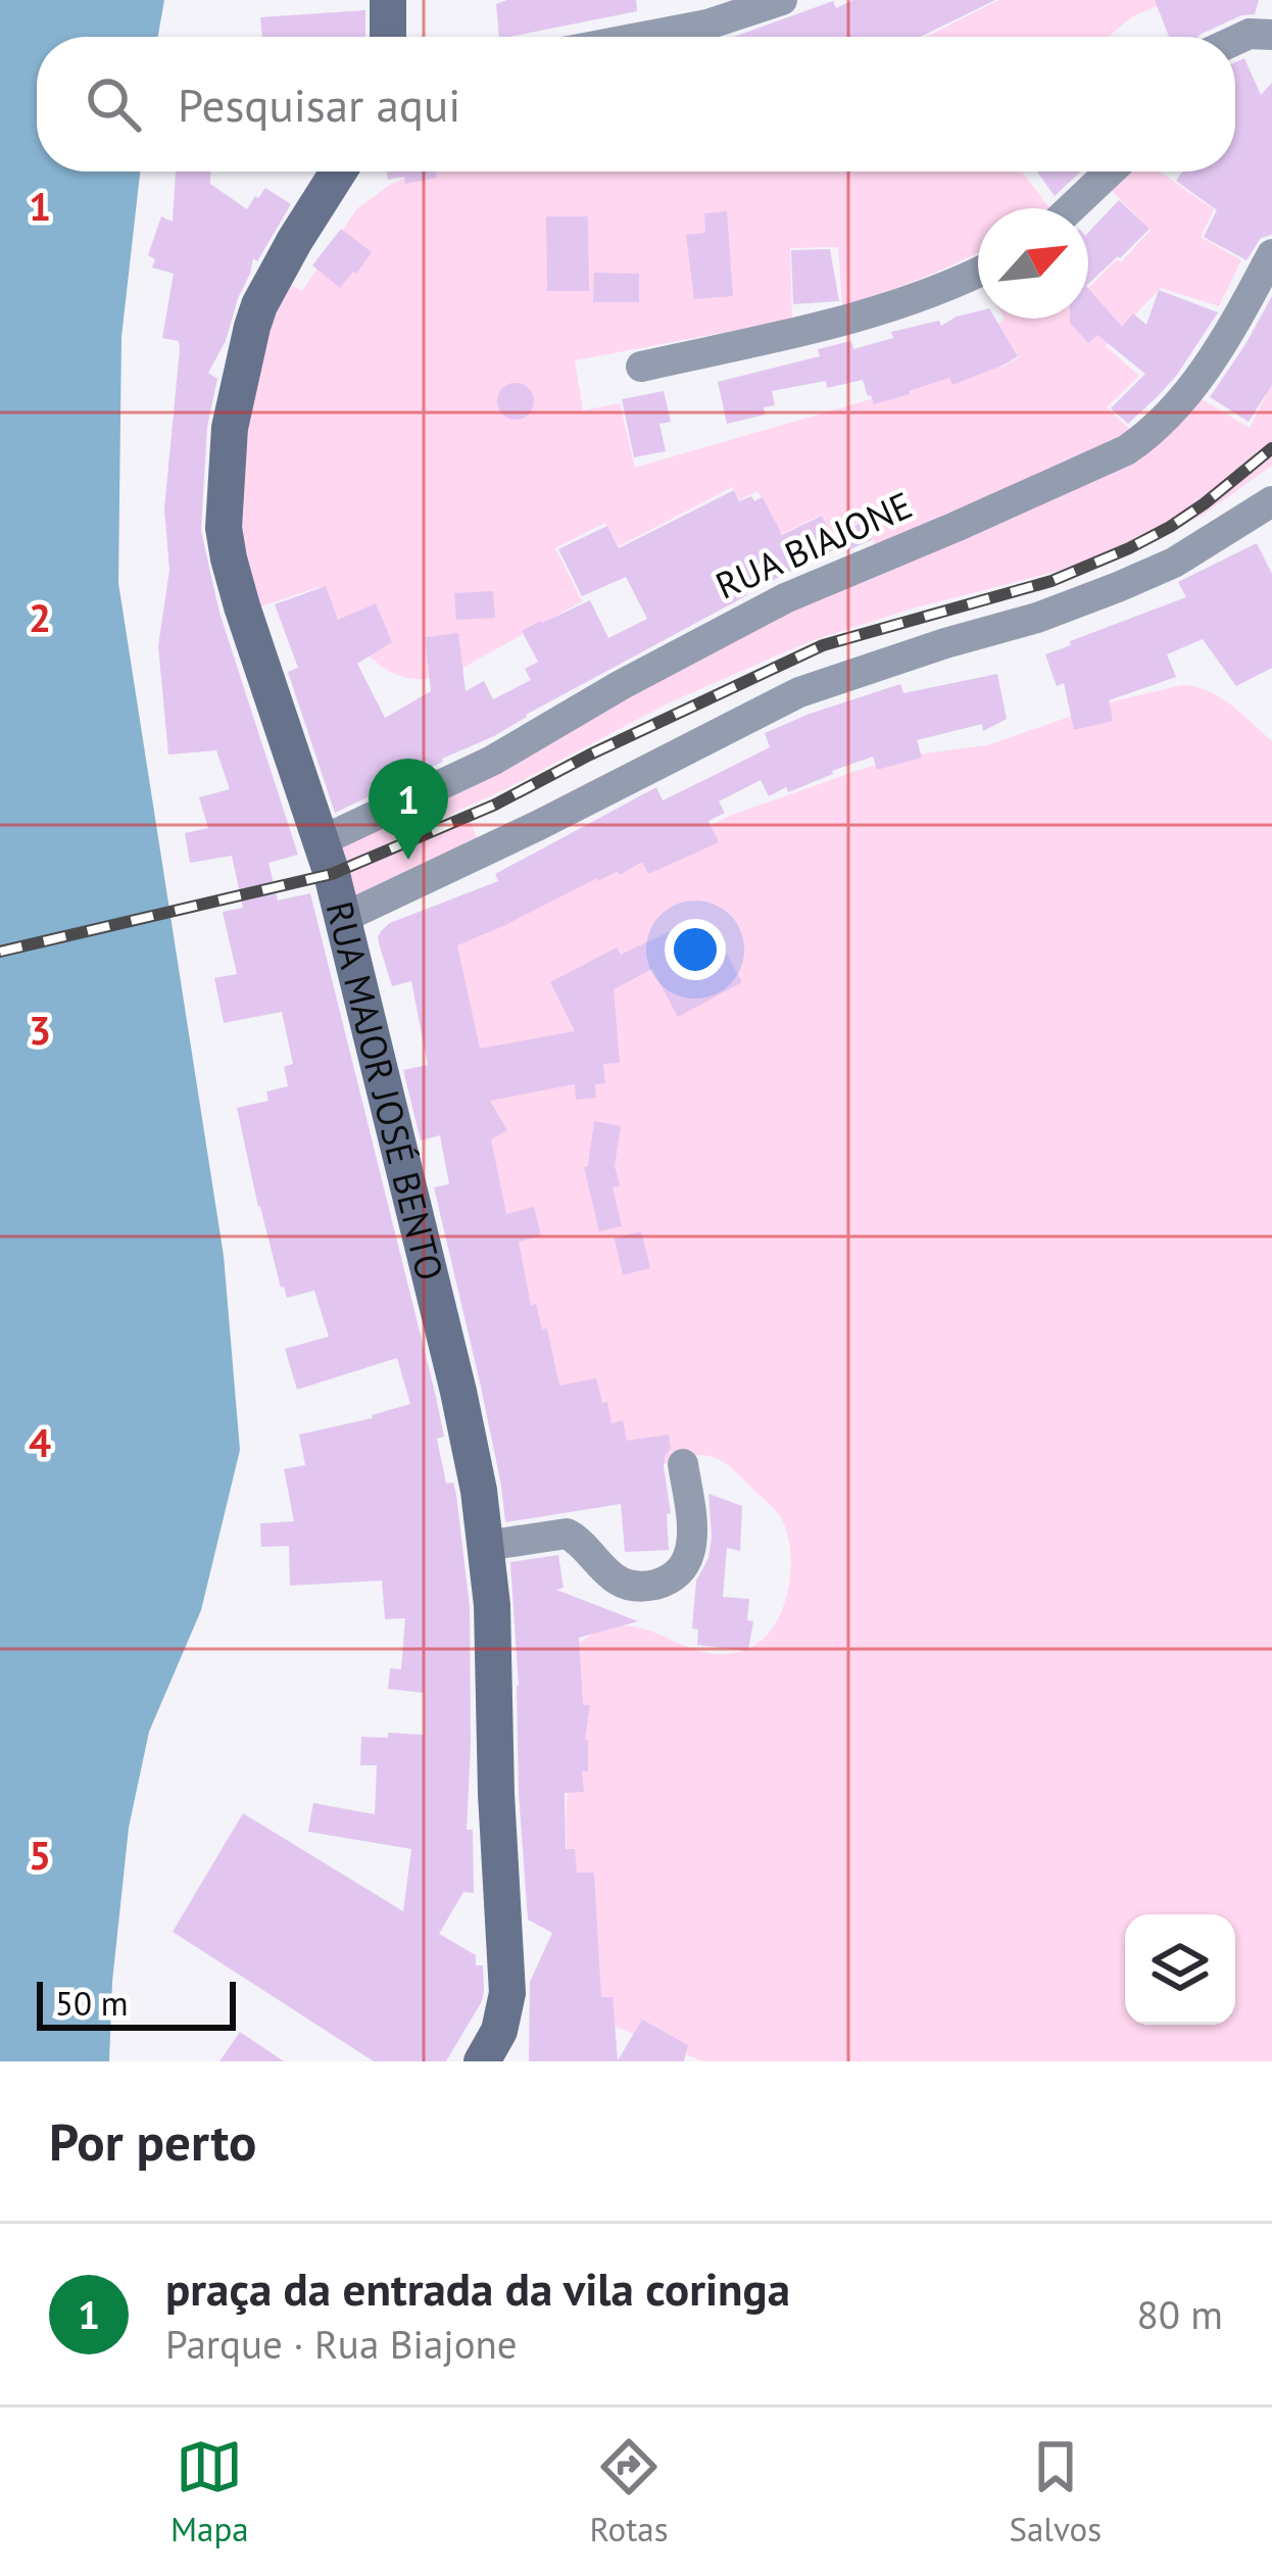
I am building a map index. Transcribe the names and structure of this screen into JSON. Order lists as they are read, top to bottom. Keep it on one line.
{"streets":{"street":["RUA BIAJONE","RUA MAJOR JOSÉ BENTO"]},"crossings":[["RUA BIAJONE","RUA MAJOR JOSÉ BENTO"]],"scale_bar":"50 m","north":"top right","page":{"search":"Pesquisar aqui","pins":"1","scale":"50 m","heading":"Por perto","list":[{"mark":"1","name":"praça da entrada da vila coringa","note":"Parque · Rua Biajone","value":"80 m"}],"nav":["Mapa","Rotas","Salvos"]},"grid":{"rows":["1","2","3","4","5"]}}
